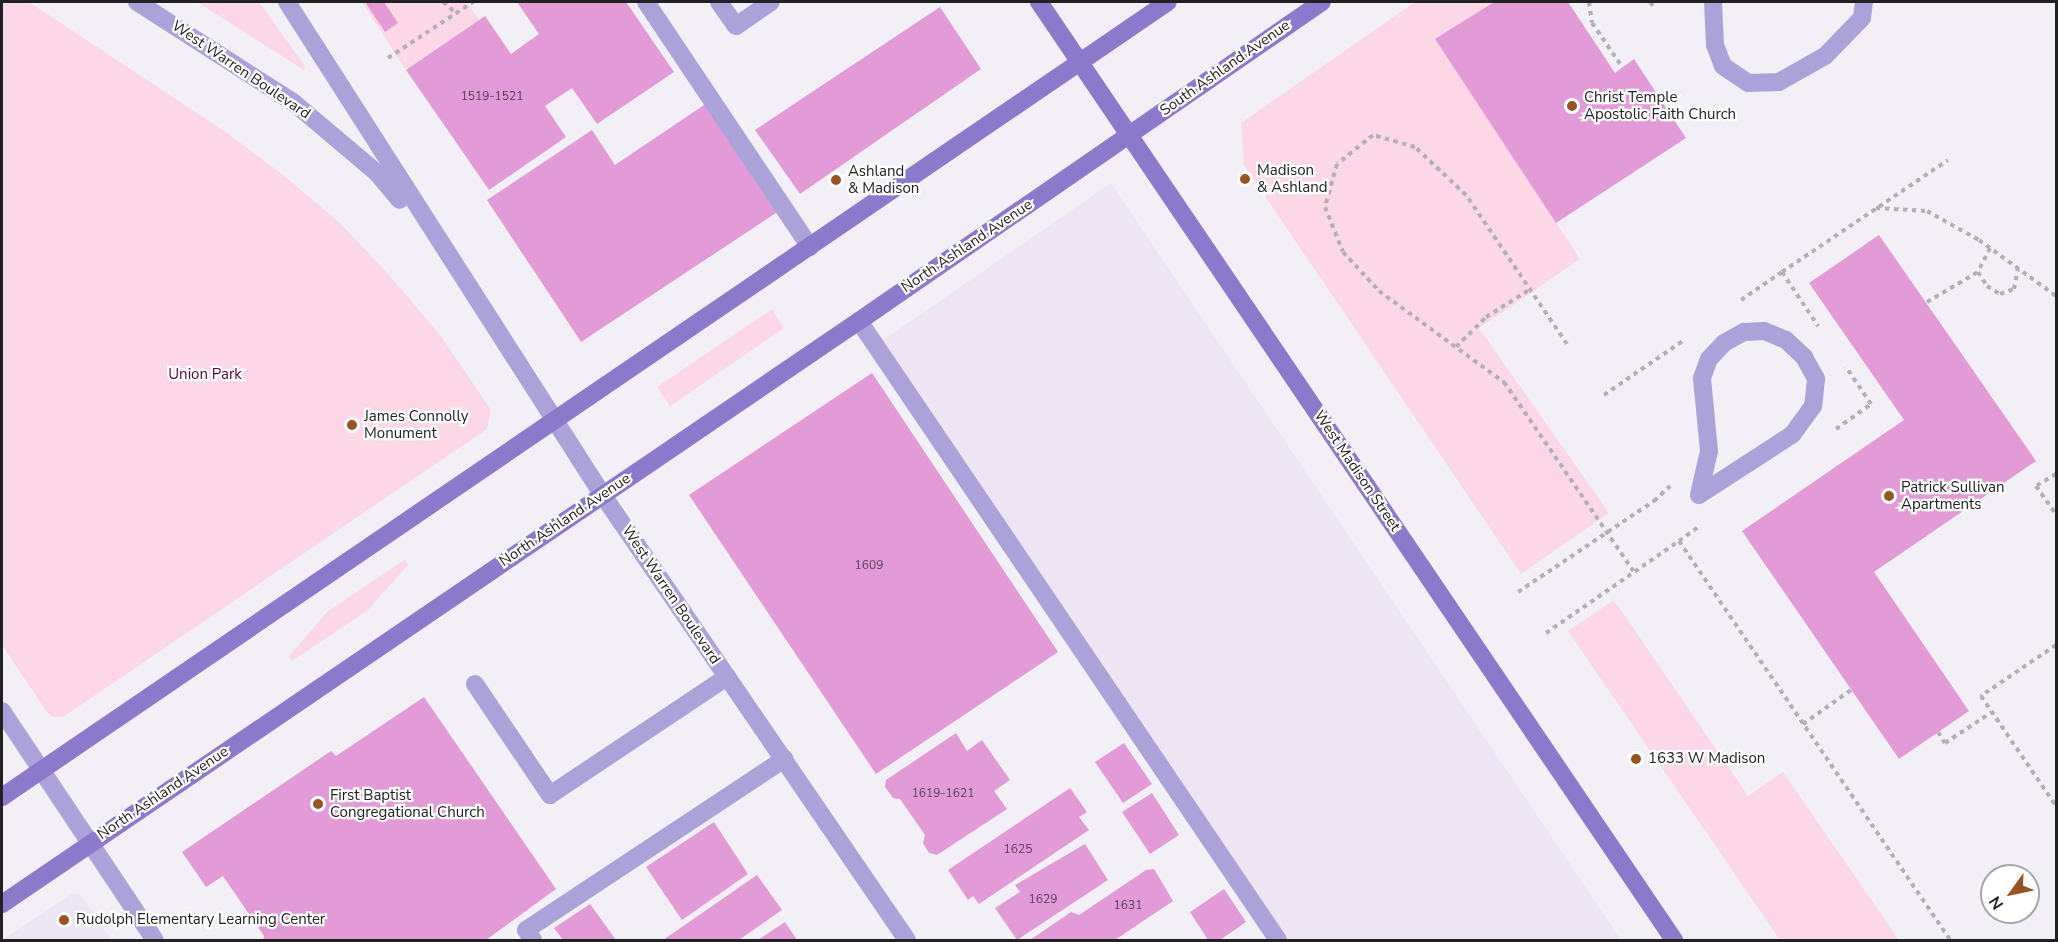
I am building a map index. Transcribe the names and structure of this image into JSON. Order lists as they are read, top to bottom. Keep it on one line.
{"streets":{"main road":["South Ashland Avenue","North Ashland Avenue","West Madison Street"],"street":["West Warren Boulevard"]},"crossings":[["South Ashland Avenue","North Ashland Avenue"],["South Ashland Avenue","West Madison Street"],["West Warren Boulevard","North Ashland Avenue"],["North Ashland Avenue","West Madison Street"]],"parks":["Union Park"],"places":["Christ Temple Apostolic Faith Church","Madison & Ashland","Ashland & Madison","James Connolly Monument","Patrick Sullivan Apartments","1633 W Madison","First Baptist Congregational Church","Rudolph Elementary Learning Center"],"house_numbers":["1519-1521","1609","1619-1621","1625","1629","1631"],"north":"bottom left"}
